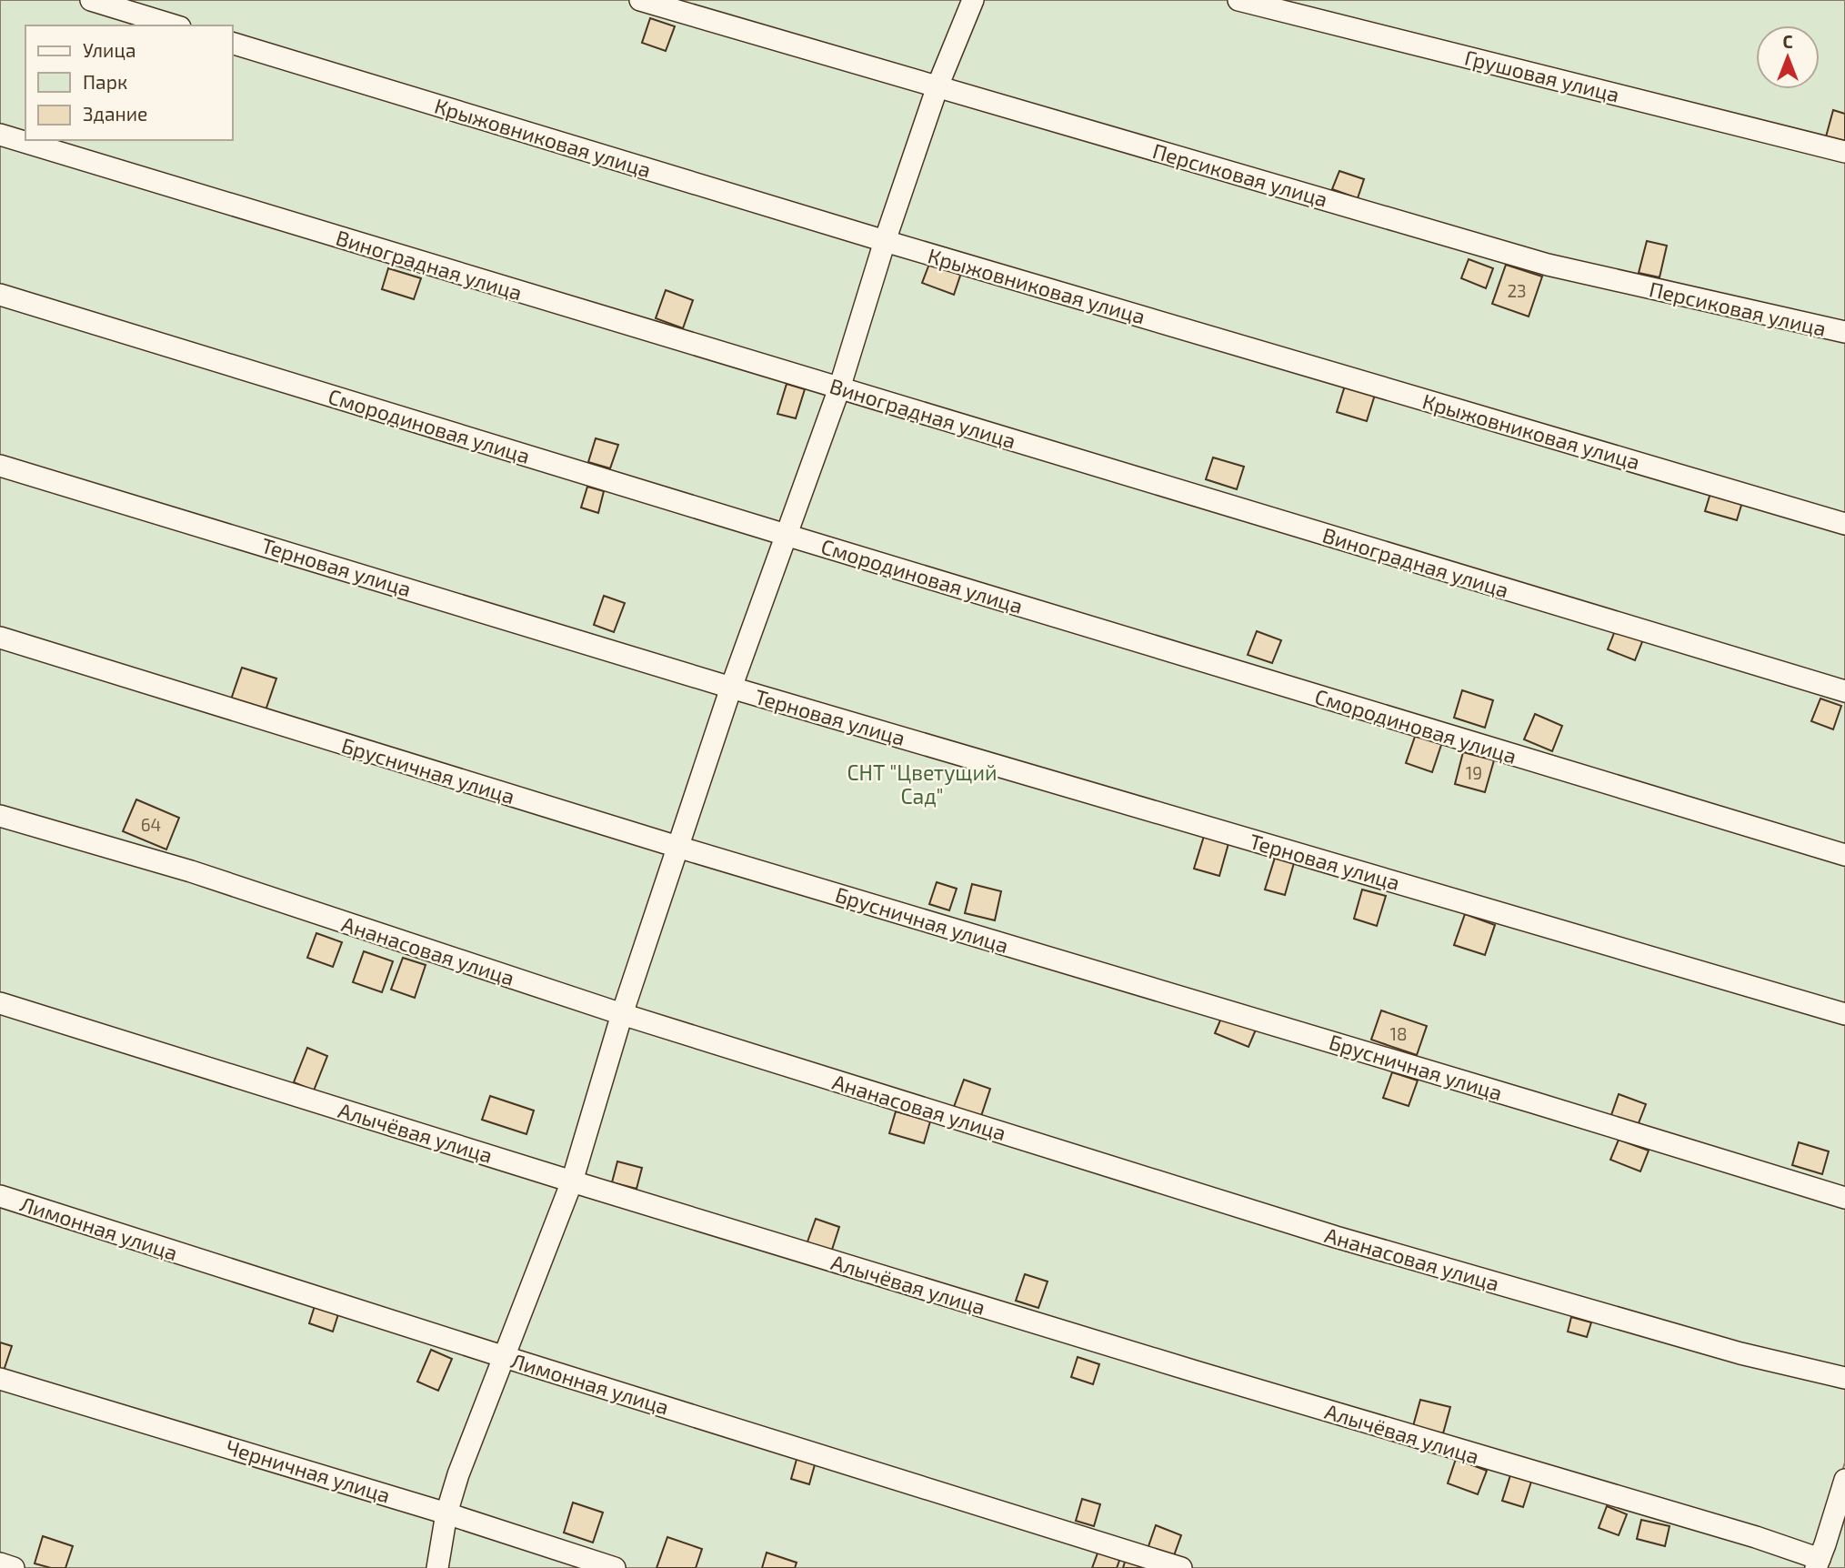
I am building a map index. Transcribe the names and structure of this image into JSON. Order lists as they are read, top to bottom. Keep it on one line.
{"streets":{"street":["Грушовая улица","Крыжовниковая улица","Персиковая улица","Виноградная улица","Смородиновая улица","Терновая улица","Брусничная улица","Ананасовая улица","Алычёвая улица","Лимонная улица","Черничная улица"]},"parks":["СНТ \"Цветущий Сад\""],"house_numbers":["23","19","64","18"],"legend":["Улица","Парк","Здание"],"north":"top"}
